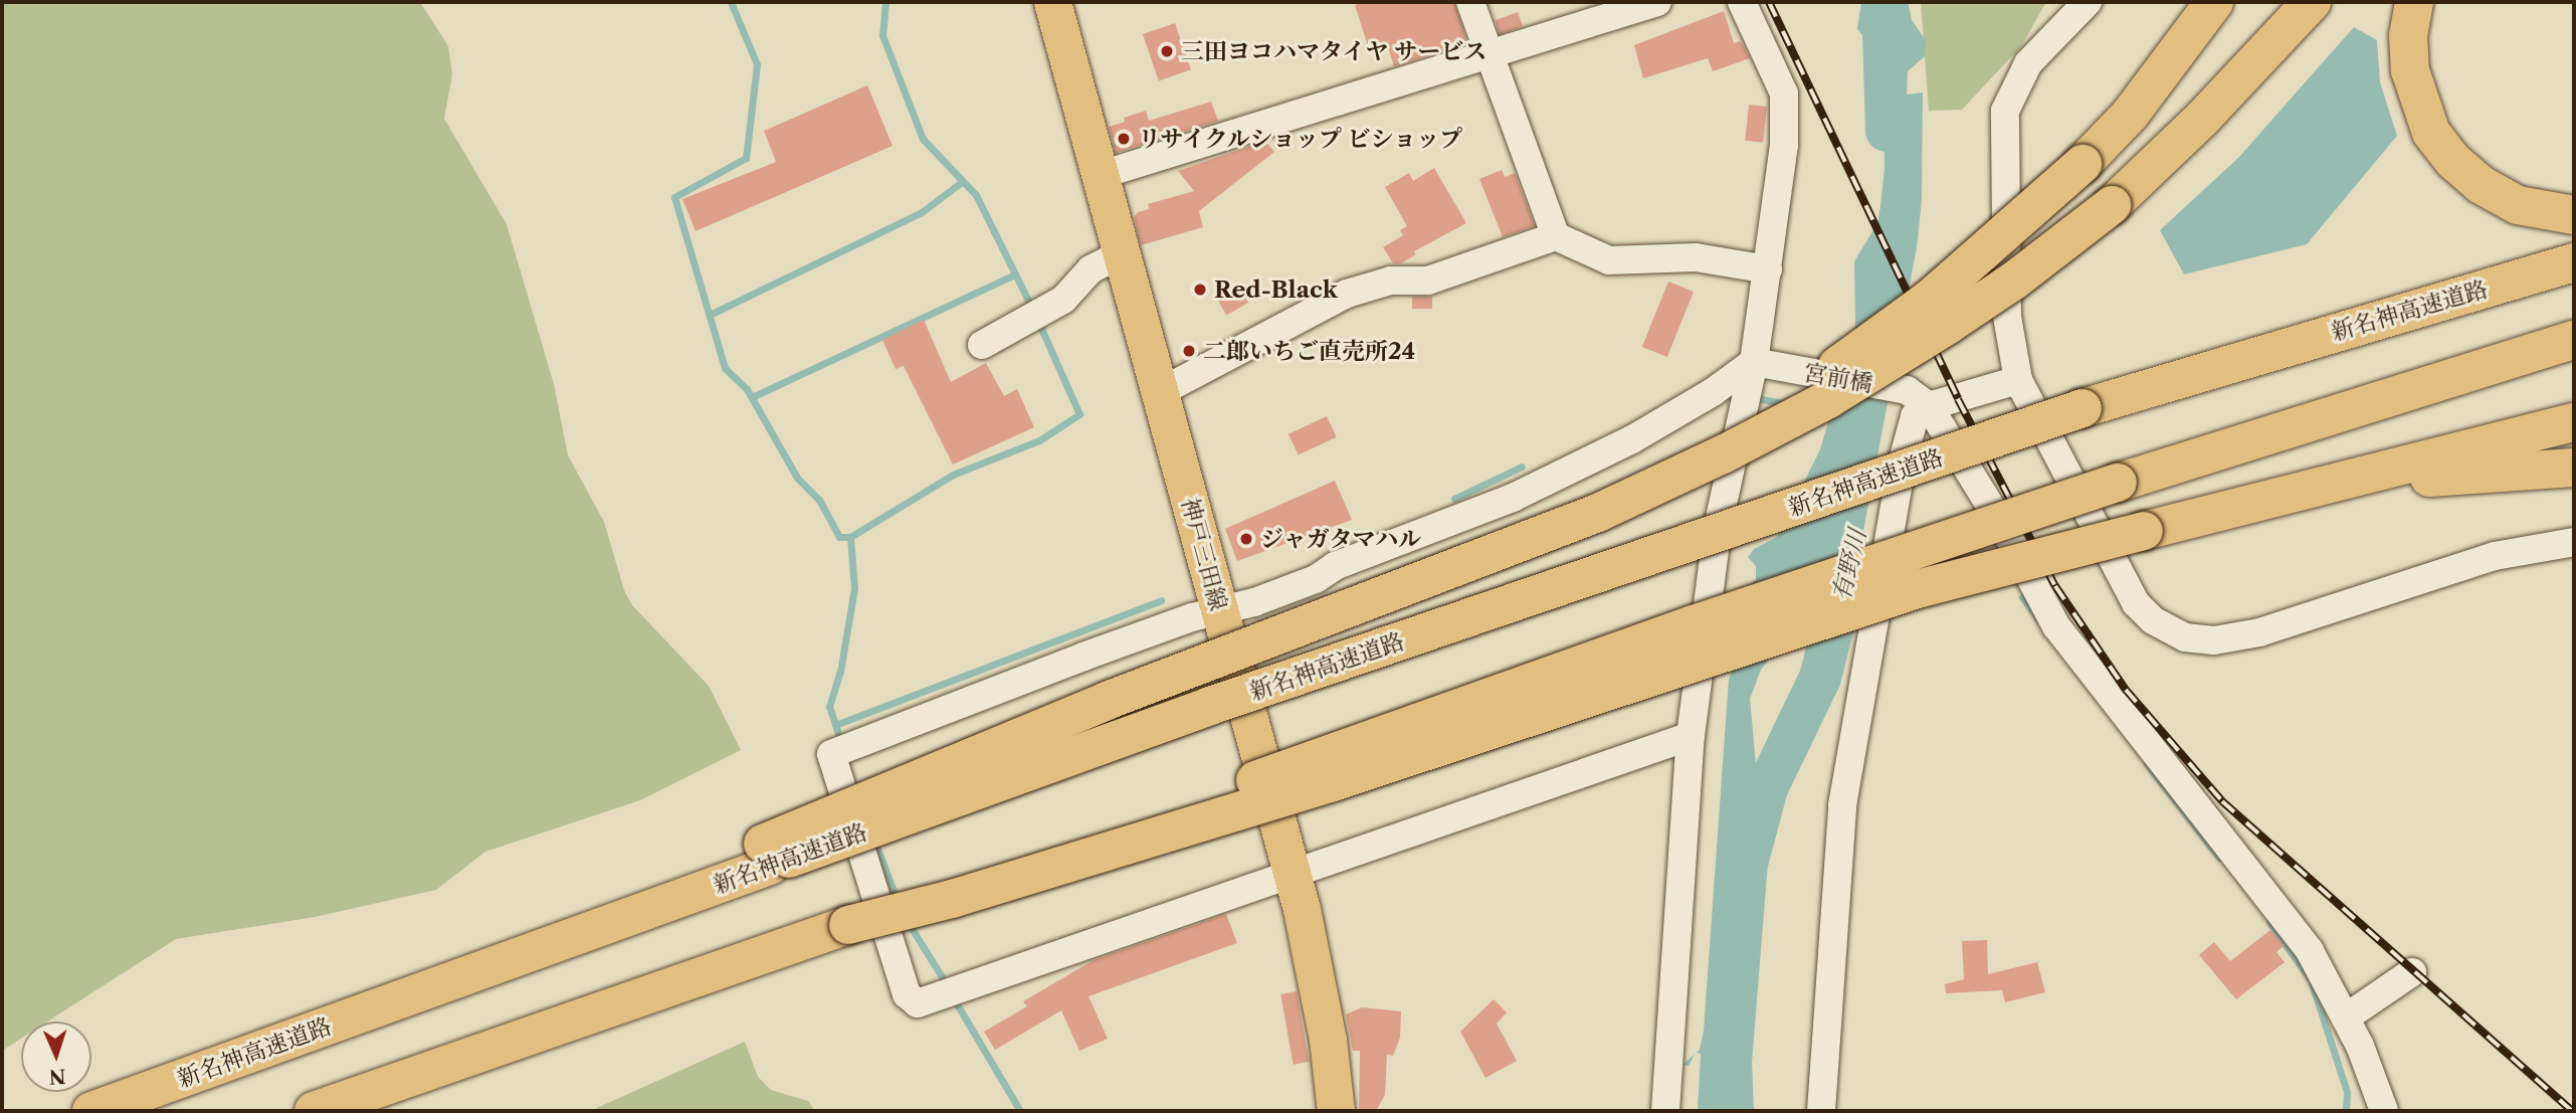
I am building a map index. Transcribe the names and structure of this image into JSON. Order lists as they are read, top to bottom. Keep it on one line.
{"streets":{"highway":["新名神高速道路"],"main road":["神戸三田線"],"street":["宮前橋"]},"water":["有野川"],"places":["三田ヨコハマタイヤ サービス","リサイクルショップ ビショップ","Red-Black","二郎いちご直売所24","ジャガタマハル"],"north":"bottom"}
